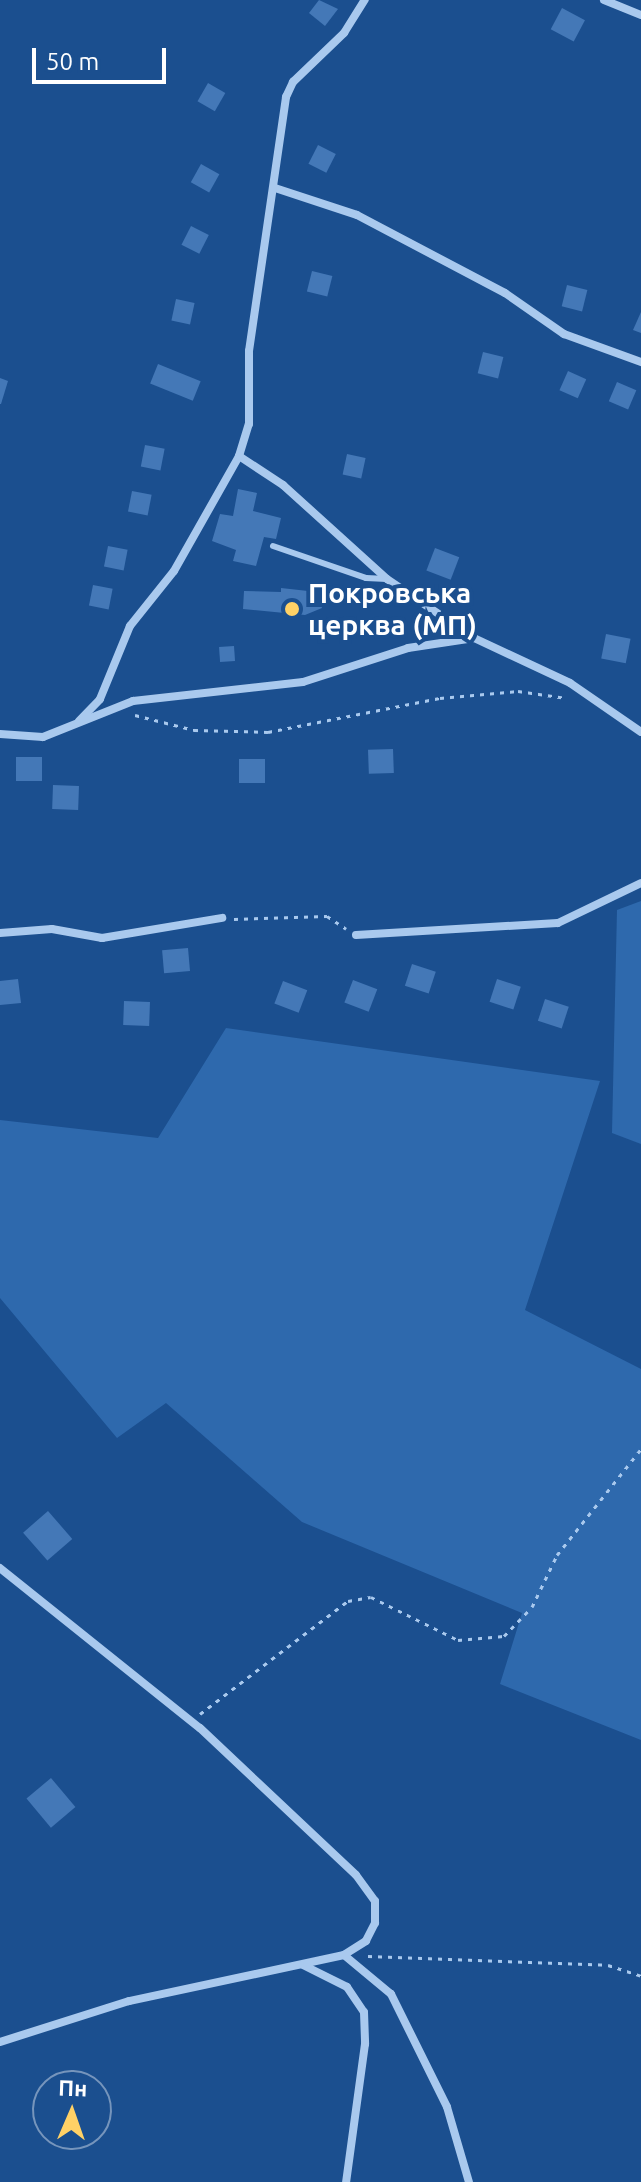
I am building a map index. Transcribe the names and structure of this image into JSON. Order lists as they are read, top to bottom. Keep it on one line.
{"places":["Покровська церква (МП)"],"scale_bar":"50 m","north":"top"}
